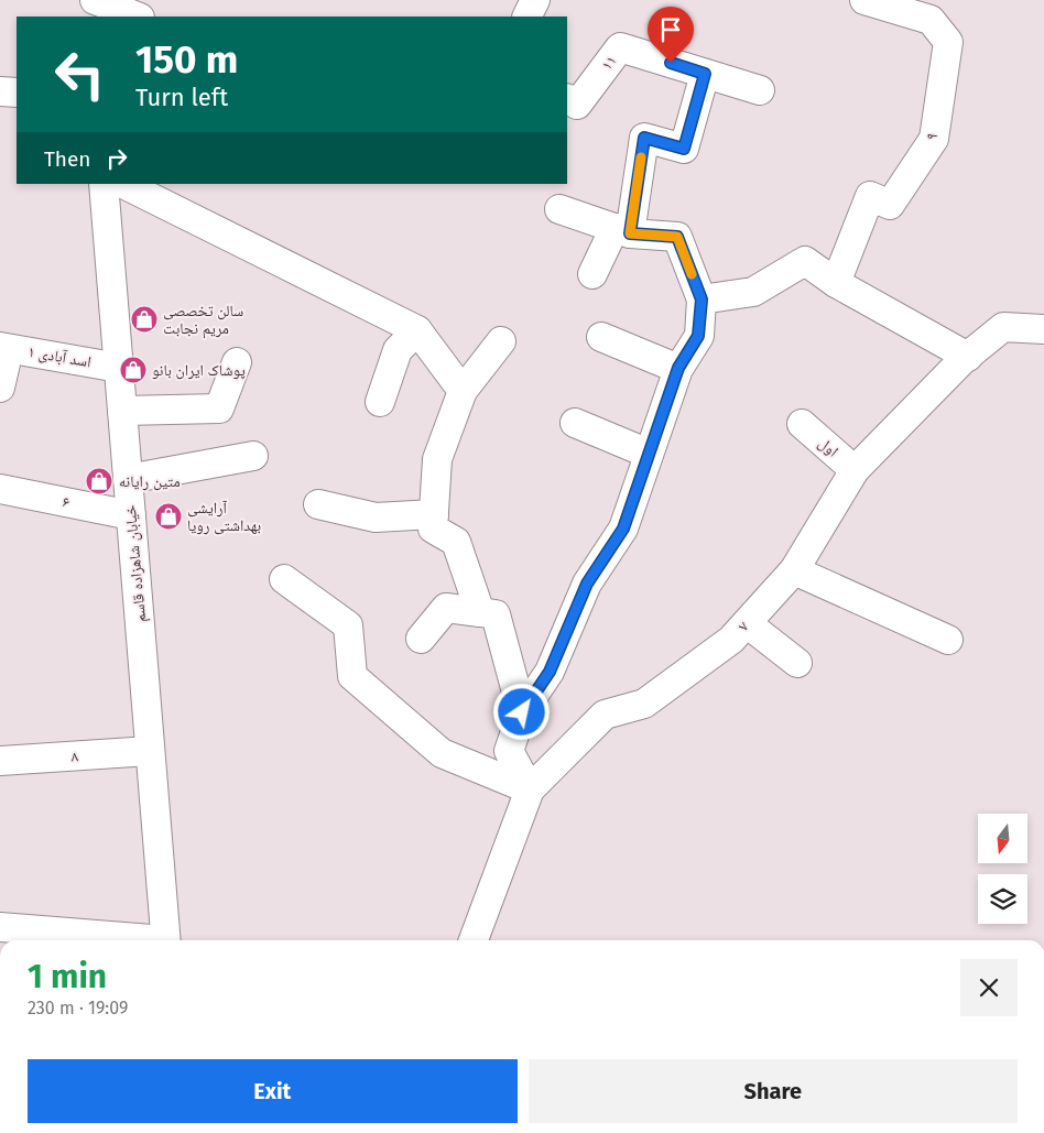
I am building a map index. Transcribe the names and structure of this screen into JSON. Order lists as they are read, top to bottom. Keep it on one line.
{"streets":{"street":["۱۱","۹","اسد آبادی ۱","اول","۶","خیابان شاهزاده قاسم","۷","۸"]},"crossings":[["اسد آبادی ۱","خیابان شاهزاده قاسم"],["اول","۷"],["۶","خیابان شاهزاده قاسم"],["خیابان شاهزاده قاسم","۸"]],"places":{"shop":["سالن تخصصی مریم نجابت","پوشاک ایران بانو","متین رایانه","آرایشی بهداشتی رویا"]},"north":"bottom","page":{"turn":["150 m","Turn left"],"then":"Then","heading":["1 min","230 m · 19:09"],"buttons":["Exit","Share"]}}
